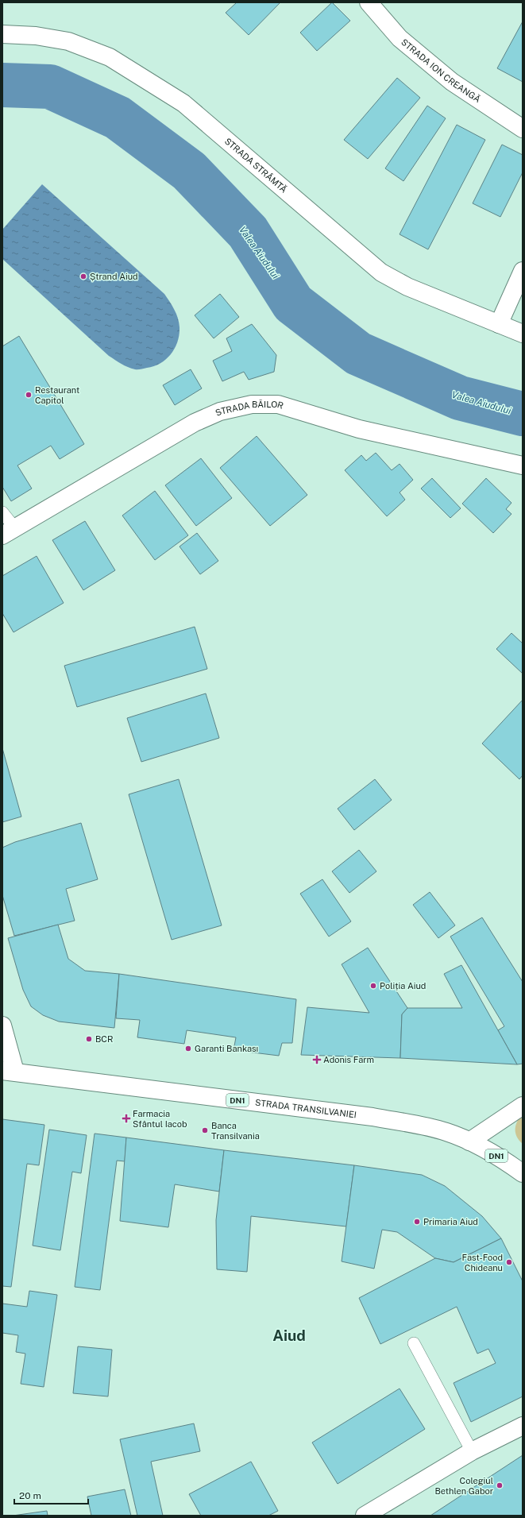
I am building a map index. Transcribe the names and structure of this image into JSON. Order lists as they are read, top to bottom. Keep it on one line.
{"streets":{"street":["STRADA ION CREANGĂ","STRADA STRÂMTĂ","STRADA BĂILOR","DN1","STRADA TRANSILVANIEI"]},"districts":["Aiud"],"water":["Valea Aiudului"],"places":{"other":["Ștrand Aiud","Restaurant Capitol","Poliția Aiud","BCR","Garanti Bankası","Banca Transilvania","Primaria Aiud","Fast-Food Chideanu","Colegiul Bethlen Gabor"],"health":["Adonis Farm","Farmacia Sfântul Iacob"]},"scale_bar":"20 m"}
